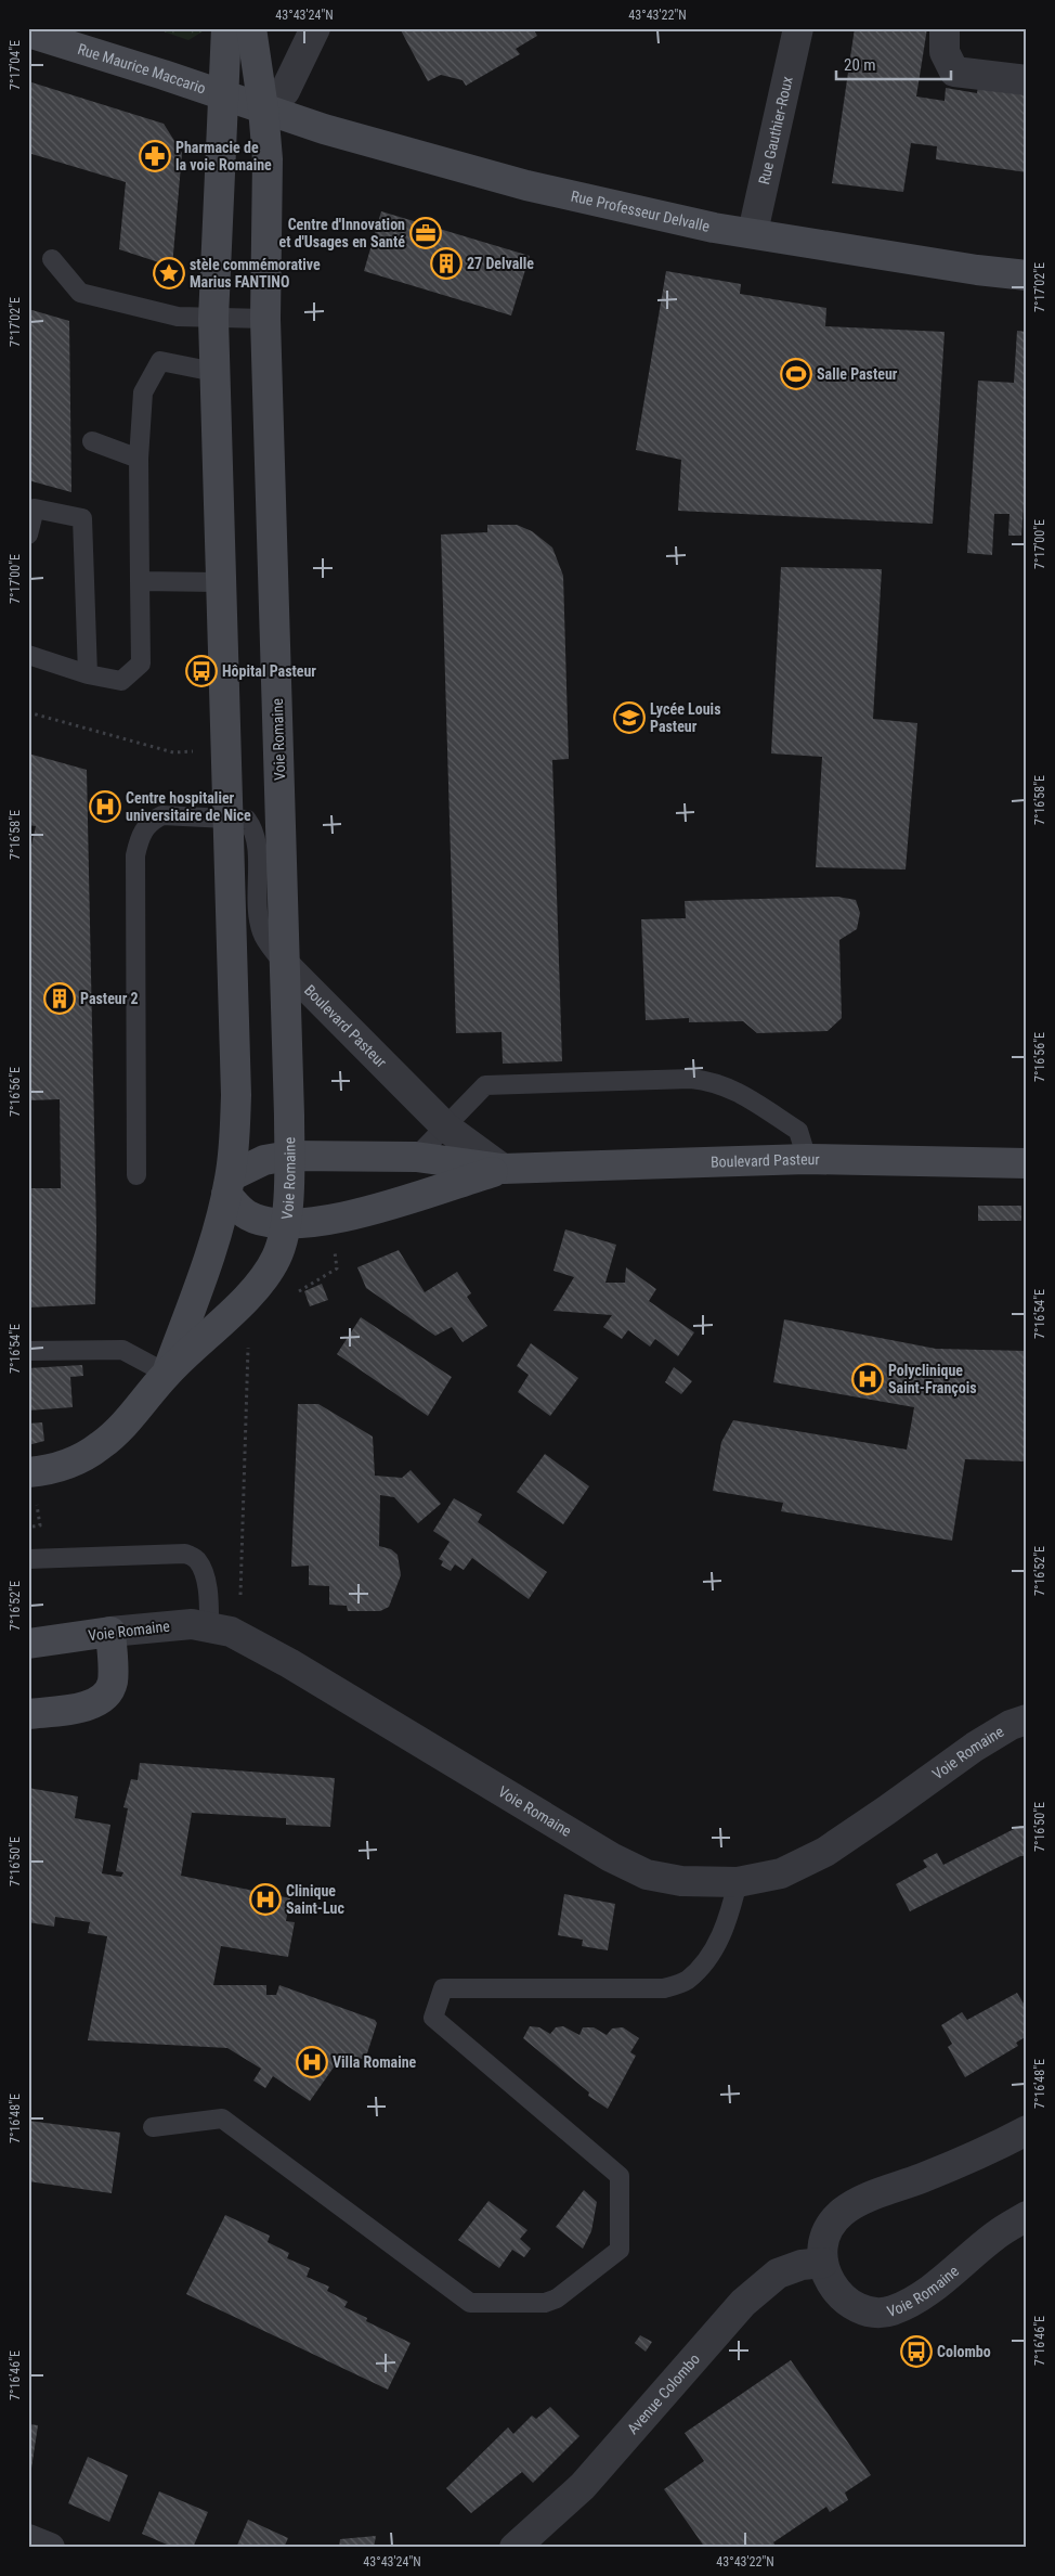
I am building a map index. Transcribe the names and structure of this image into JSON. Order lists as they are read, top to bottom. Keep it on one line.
{"streets":{"main road":["Rue Maurice Maccario","Rue Professeur Delvalle","Voie Romaine","Boulevard Pasteur"],"street":["Rue Gauthier-Roux","Avenue Colombo"]},"crossings":[["Rue Maurice Maccario","Rue Professeur Delvalle"],["Rue Maurice Maccario","Voie Romaine"],["Rue Gauthier-Roux","Rue Professeur Delvalle"],["Rue Professeur Delvalle","Voie Romaine"],["Voie Romaine","Boulevard Pasteur"],["Voie Romaine","Avenue Colombo"]],"places":{"pharmacy":["Pharmacie de la voie Romaine"],"office":["Centre d'Innovation et d'Usages en Santé"],"building":["27 Delvalle","Pasteur 2"],"place":["stèle commémorative Marius FANTINO"],"sports":["Salle Pasteur"],"bus stop":["Hôpital Pasteur","Colombo"],"school or university":["Lycée Louis Pasteur"],"hospital":["Centre hospitalier universitaire de Nice","Polyclinique Saint-François","Clinique Saint-Luc","Villa Romaine"]},"scale_bar":"20 m","coordinates":["43°43'24\"N","43°43'22\"N","7°17'04\"E","7°17'02\"E","7°17'00\"E","7°16'58\"E","7°16'56\"E","7°16'54\"E","7°16'52\"E","7°16'50\"E","7°16'48\"E","7°16'46\"E"]}
